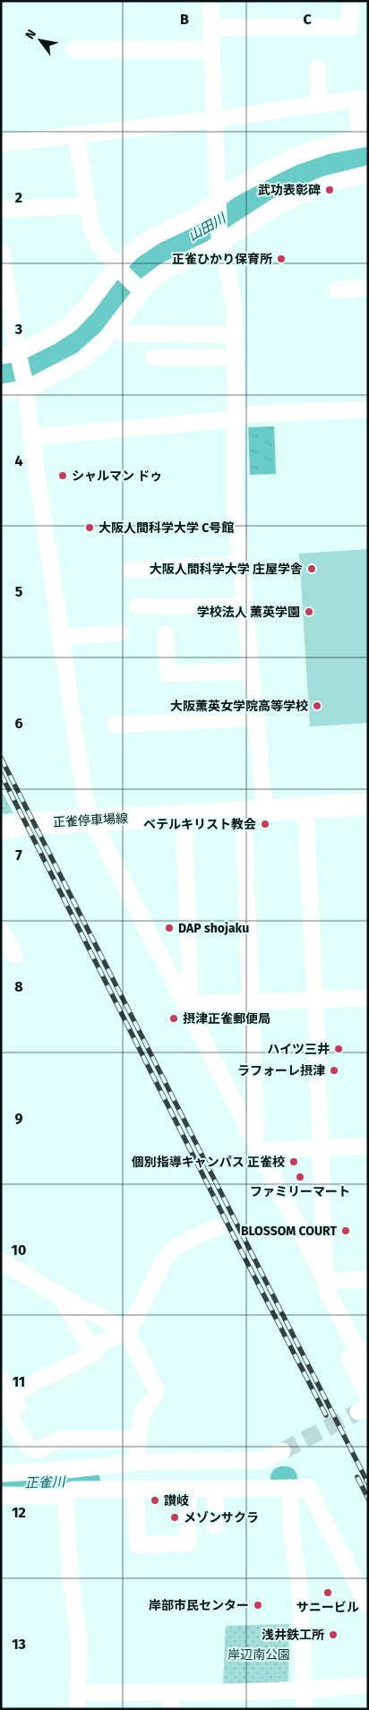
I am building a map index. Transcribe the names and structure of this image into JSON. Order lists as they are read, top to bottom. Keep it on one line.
{"streets":{"main road":["正雀停車場線"]},"water":["山田川","正雀川"],"parks":["岸辺南公園"],"places":["武功表彰碑","正雀ひかり保育所","シャルマン ドゥ","大阪人間科学大学 C号館","大阪人間科学大学 庄屋学舎","学校法人 薫英学園","大阪薫英女学院高等学校","ベテルキリスト教会","DAP shojaku","摂津正雀郵便局","ハイツ三井","ラフォーレ摂津","個別指導キャンパス 正雀校","ファミリーマート","BLOSSOM COURT","讃岐","メゾンサクラ","サニービル","岸部市民センター","浅井鉄工所"],"north":"top left","grid":{"columns":["B","C"],"rows":["2","3","4","5","6","7","8","9","10","11","12","13"]}}
